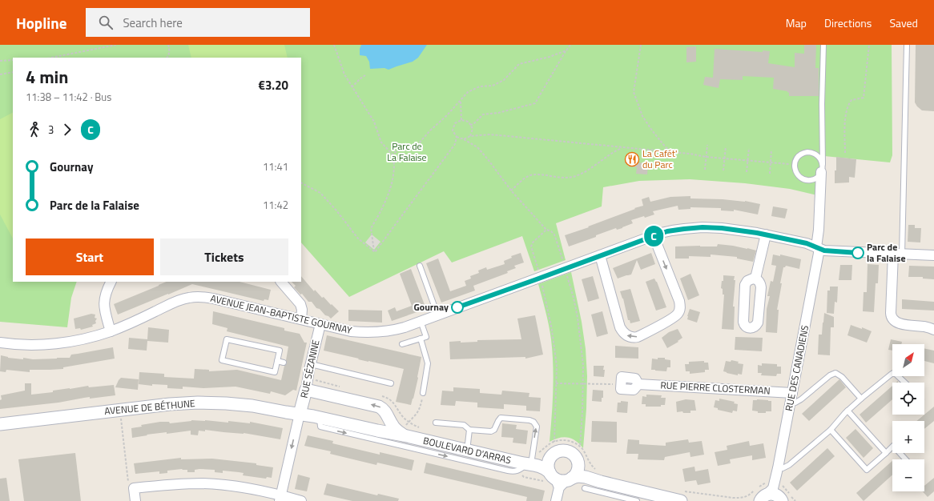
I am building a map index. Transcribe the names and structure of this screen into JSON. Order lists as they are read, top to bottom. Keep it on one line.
{"streets":{"street":["AVENUE JEAN-BAPTISTE GOURNAY","RUE DES CANADIENS","RUE SÉZANNE","RUE PIERRE CLOSTERMAN","AVENUE DE BÉTHUNE","BOULEVARD D'ARRAS"]},"crossings":[["AVENUE JEAN-BAPTISTE GOURNAY","RUE DES CANADIENS"],["AVENUE JEAN-BAPTISTE GOURNAY","RUE SÉZANNE"],["RUE DES CANADIENS","RUE PIERRE CLOSTERMAN"],["RUE SÉZANNE","AVENUE DE BÉTHUNE"],["AVENUE DE BÉTHUNE","BOULEVARD D'ARRAS"]],"parks":["Parc de La Falaise"],"places":{"restaurant":["La Cafét' du Parc"],"other":["Parc de la Falaise","Gournay"]},"lines":["bus line C"],"north":"top right","page":{"header":"Hopline","search":"Search here","nav":["Map","Directions","Saved"],"on_map":"C","heading":["4 min","11:38 – 11:42 · Bus","€3.20"],"legs":["3","C"],"list":[{"name":"Gournay","value":"11:41"},{"name":"Parc de la Falaise","value":"11:42"}],"buttons":["Start","Tickets"],"map_buttons":["+","−"]}}
